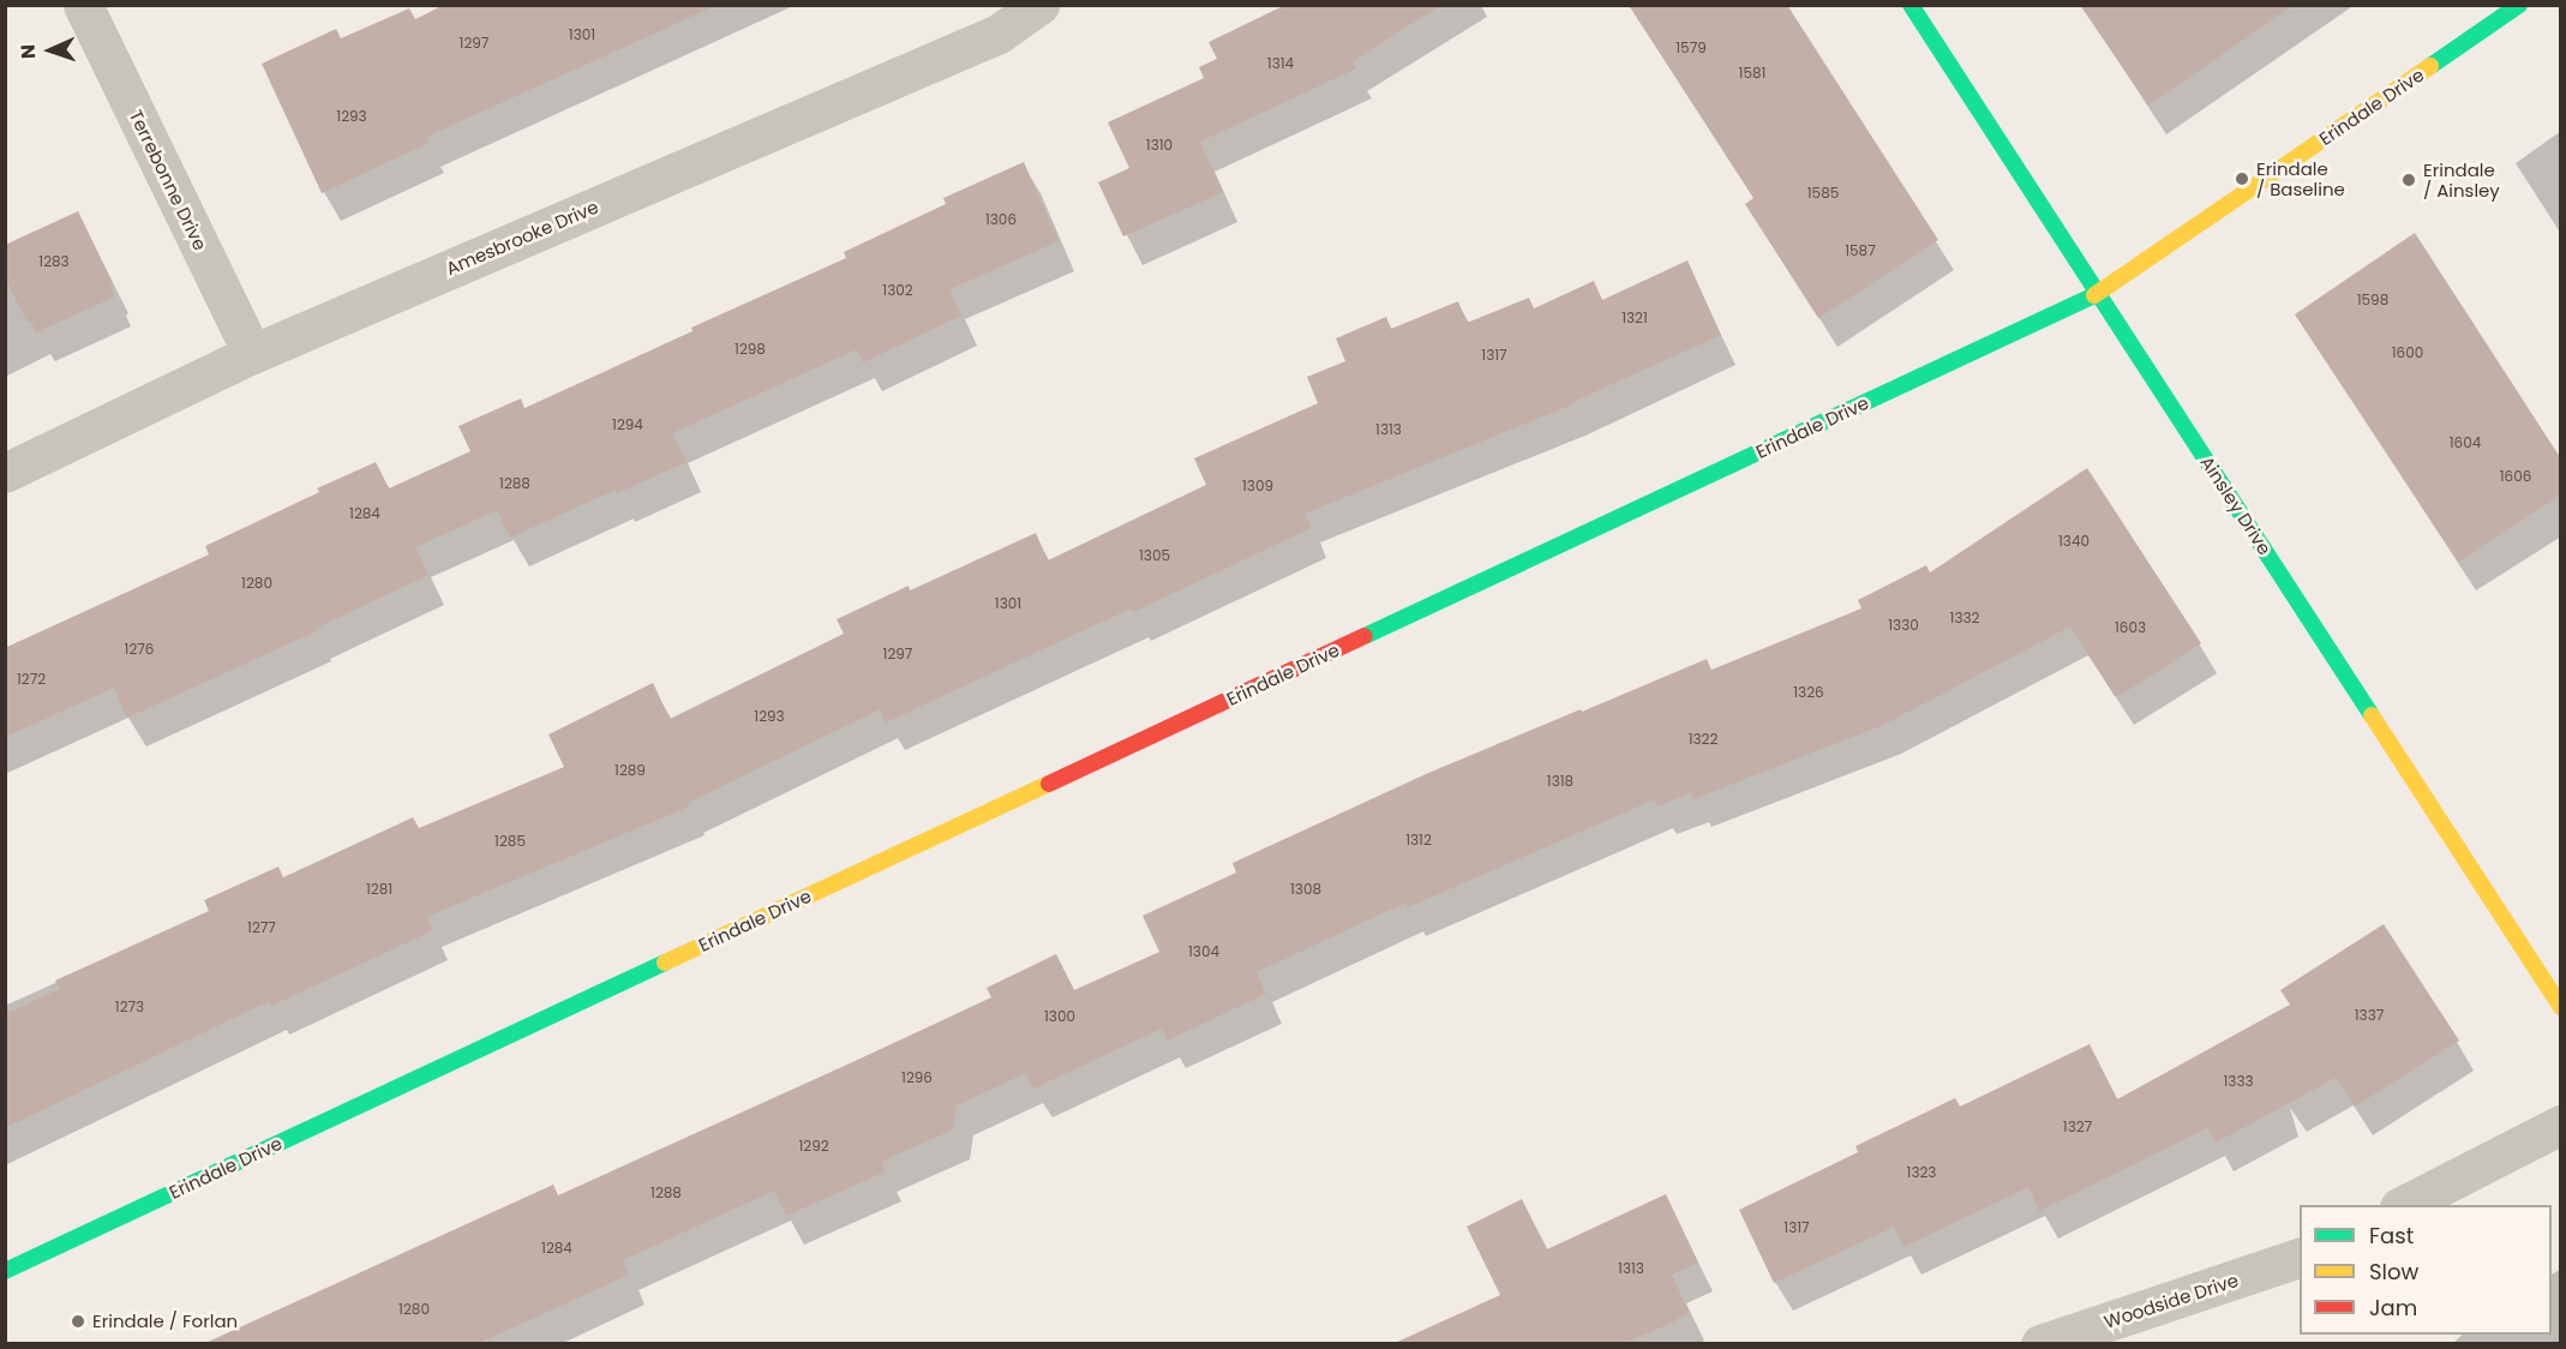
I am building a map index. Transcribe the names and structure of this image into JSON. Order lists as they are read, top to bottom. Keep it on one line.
{"streets":{"street":["Erindale Drive","Terrebonne Drive","Amesbrooke Drive","Ainsley Drive","Woodside Drive"]},"crossings":[["Erindale Drive","Ainsley Drive"],["Terrebonne Drive","Amesbrooke Drive"]],"places":["Erindale / Baseline","Erindale / Ainsley","Erindale / Forlan"],"house_numbers":["1301","1297","1579","1314","1581","1293","1310","1585","1306","1587","1283","1302","1598","1321","1298","1600","1317","1294","1313","1604","1606","1288","1309","1284","1340","1305","1280","1301","1332","1330","1603","1276","1297","1272","1326","1293","1322","1289","1318","1312","1285","1281","1308","1277","1304","1273","1337","1300","1296","1333","1327","1292","1323","1288","1317","1284","1313","1280"],"legend":["Fast","Slow","Jam"],"north":"left"}
